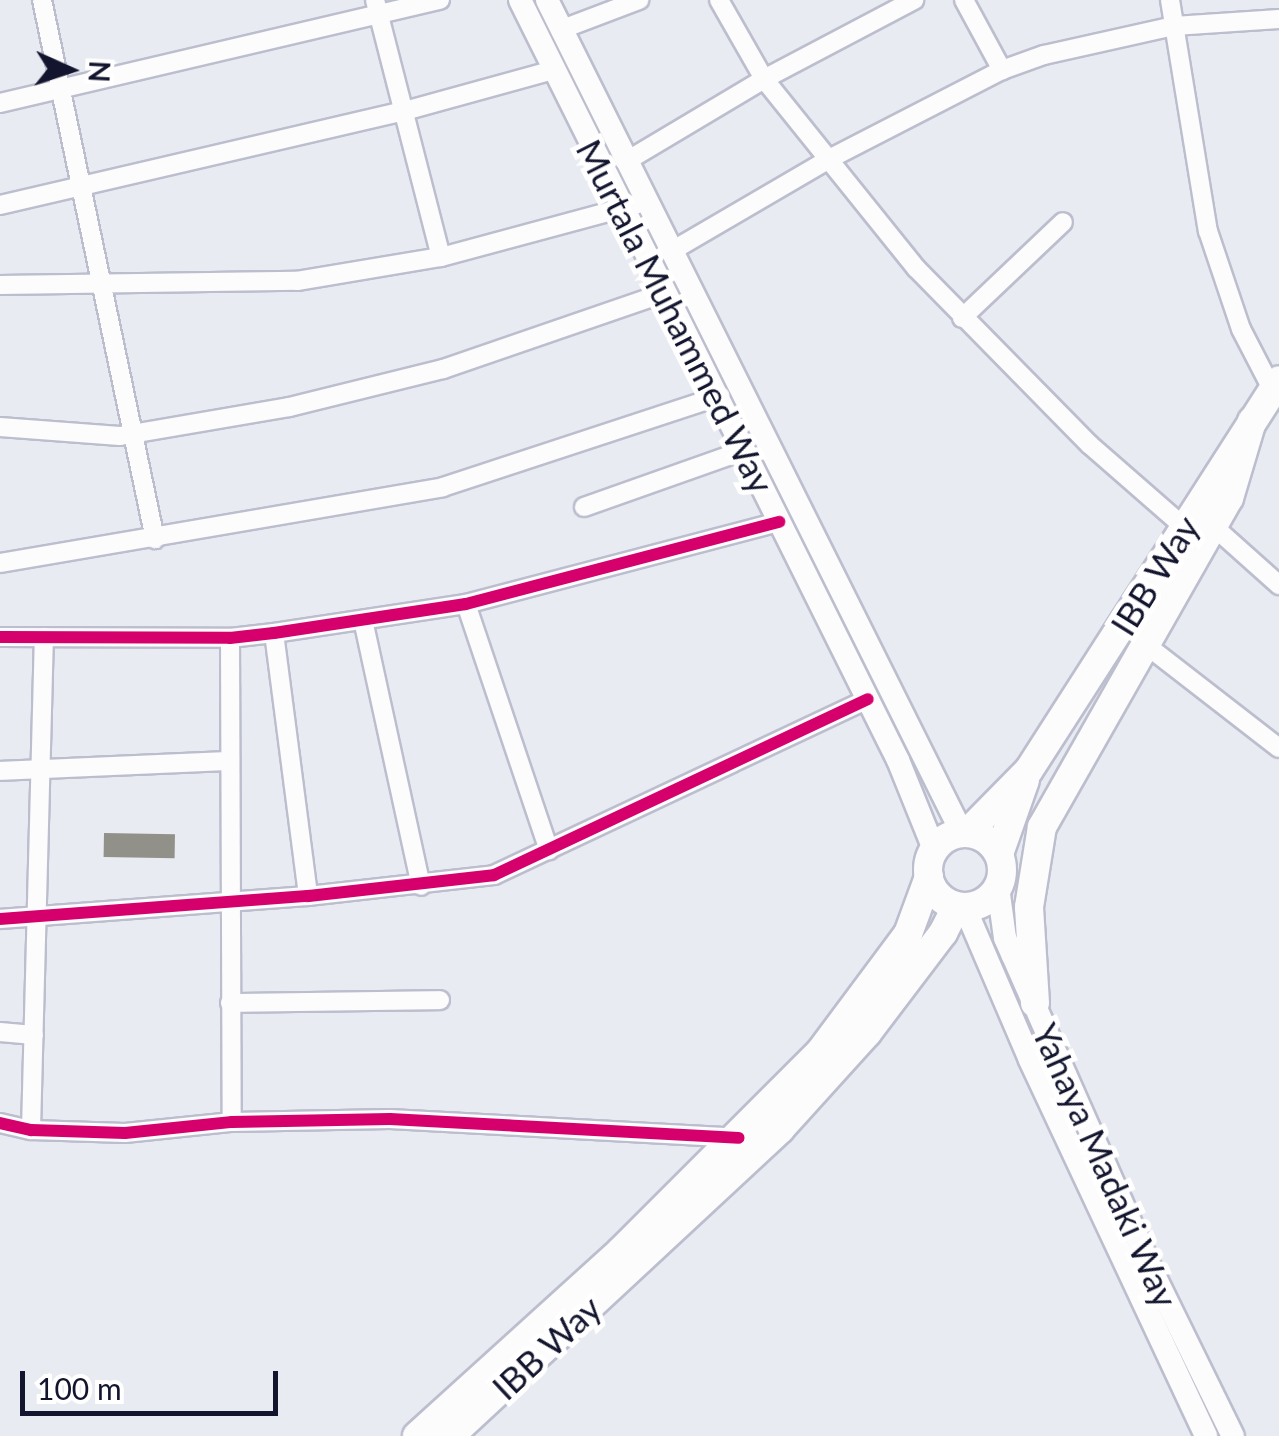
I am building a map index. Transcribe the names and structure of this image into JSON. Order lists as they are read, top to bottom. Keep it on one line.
{"streets":{"highway":["IBB Way"],"main road":["Murtala Muhammed Way","Yahaya Madaki Way"]},"crossings":[["Murtala Muhammed Way","IBB Way"],["Murtala Muhammed Way","Yahaya Madaki Way"],["IBB Way","Yahaya Madaki Way"]],"scale_bar":"100 m","north":"right"}
